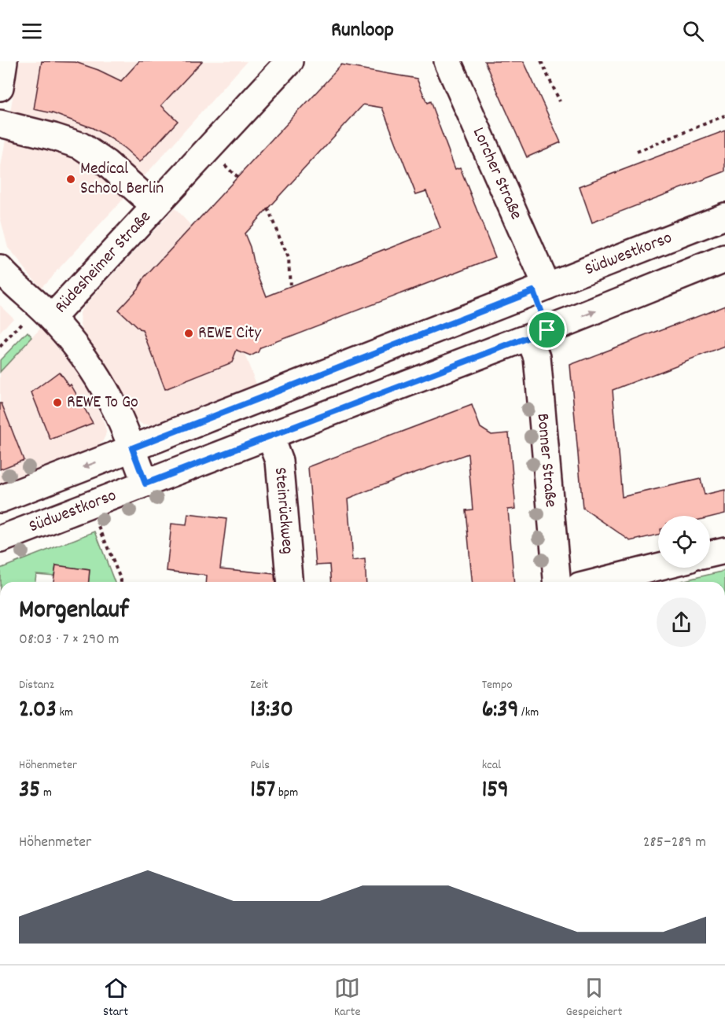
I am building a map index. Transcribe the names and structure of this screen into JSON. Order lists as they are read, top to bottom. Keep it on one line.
{"streets":{"street":["Lorcher Straße","Südwestkorso","Rüdesheimer Straße","Bonner Straße","Steinrückweg"]},"crossings":[["Lorcher Straße","Südwestkorso"],["Südwestkorso","Bonner Straße"],["Südwestkorso","Steinrückweg"]],"places":["Medical School Berlin","REWE City","REWE To Go"],"page":{"header":"Runloop","heading":["Morgenlauf","08:03 · 7 × 290 m"],"stats":[["Distanz","2.03 km"],["Zeit","13:30"],["Tempo","6:39 /km"],["Höhenmeter","35 m"],["Puls","157 bpm"],["kcal","159"]],"chart":["Höhenmeter","285–289 m"],"tabs":["Start","Karte","Gespeichert"]}}
